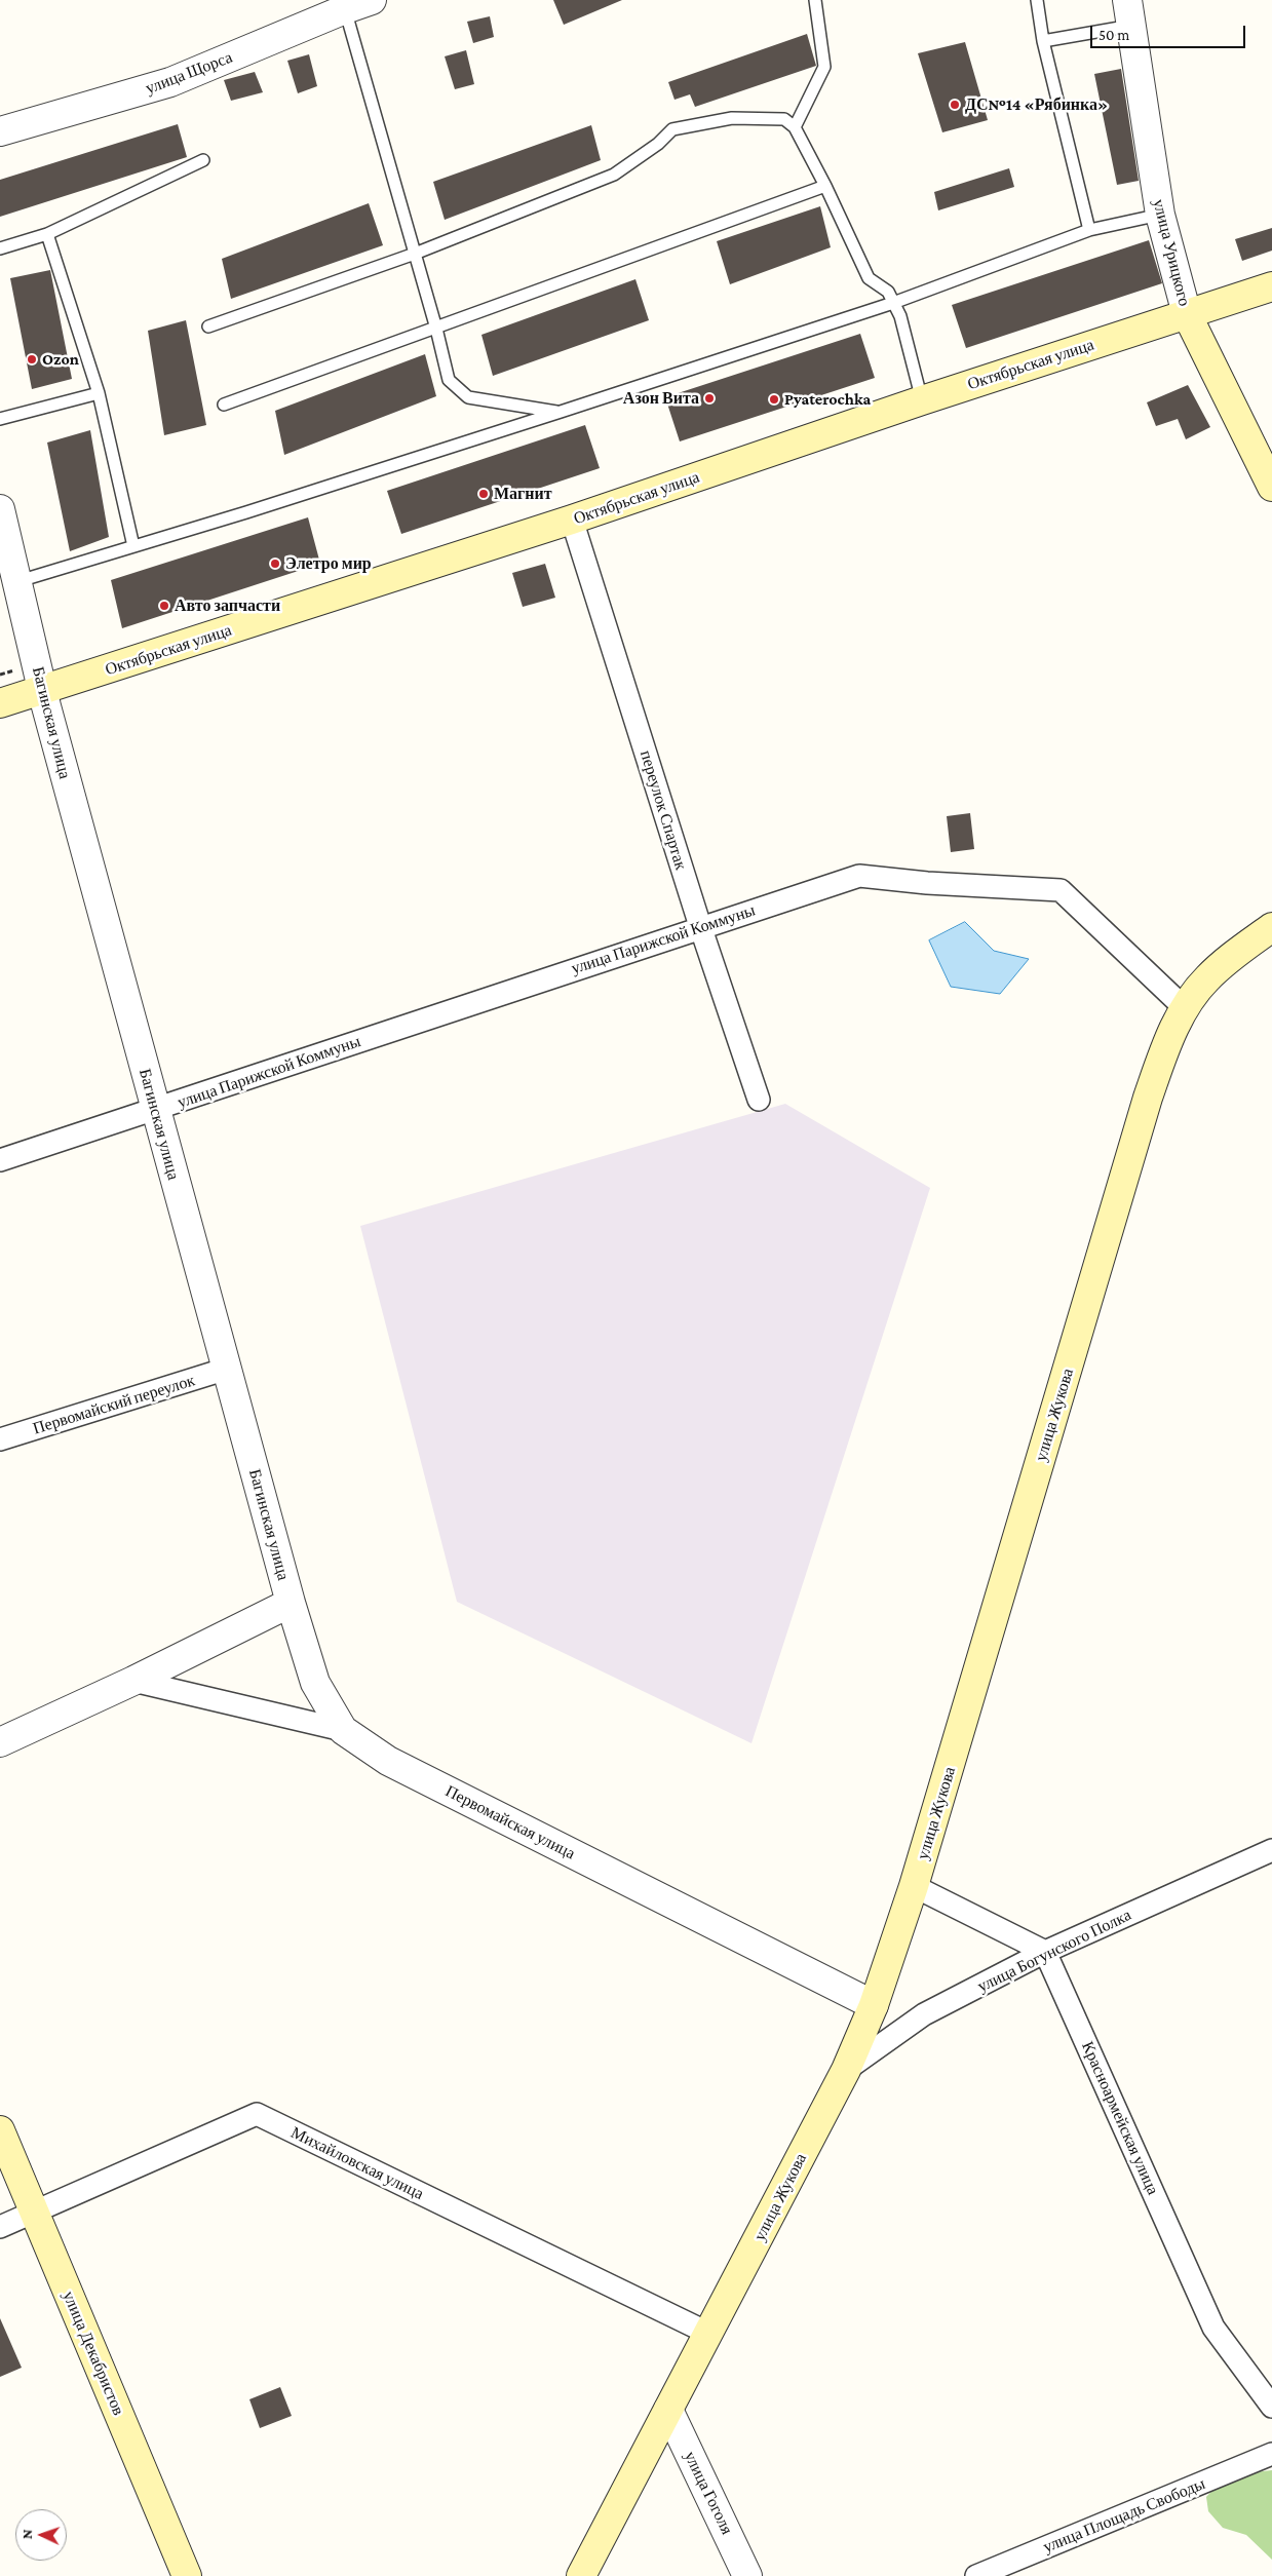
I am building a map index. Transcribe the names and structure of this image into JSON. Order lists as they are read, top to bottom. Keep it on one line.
{"streets":{"main road":["улица Урицкого","Октябрьская улица","улица Жукова","улица Декабристов"],"street":["улица Щорса","Багинская улица","переулок Спартак","улица Парижской Коммуны","Первомайский переулок","Первомайская улица","улица Богунского Полка","Красноармейская улица","Михайловская улица","улица Гоголя","улица Площадь Свободы"]},"crossings":[["улица Урицкого","Октябрьская улица"],["Октябрьская улица","Багинская улица"],["Октябрьская улица","переулок Спартак"],["Багинская улица","улица Парижской Коммуны"],["Багинская улица","Первомайский переулок"],["Багинская улица","Первомайская улица"],["переулок Спартак","улица Парижской Коммуны"],["улица Парижской Коммуны","улица Жукова"],["улица Жукова","Первомайская улица"],["улица Жукова","улица Богунского Полка"],["улица Жукова","Михайловская улица"],["улица Жукова","улица Гоголя"],["улица Богунского Полка","Красноармейская улица"],["Михайловская улица","улица Декабристов"]],"places":["ДС№14 «Рябинка»","Ozon","Азон Вита","Pyaterochka","Магнит","Элетро мир","Авто запчасти"],"scale_bar":"50 m","north":"left"}
